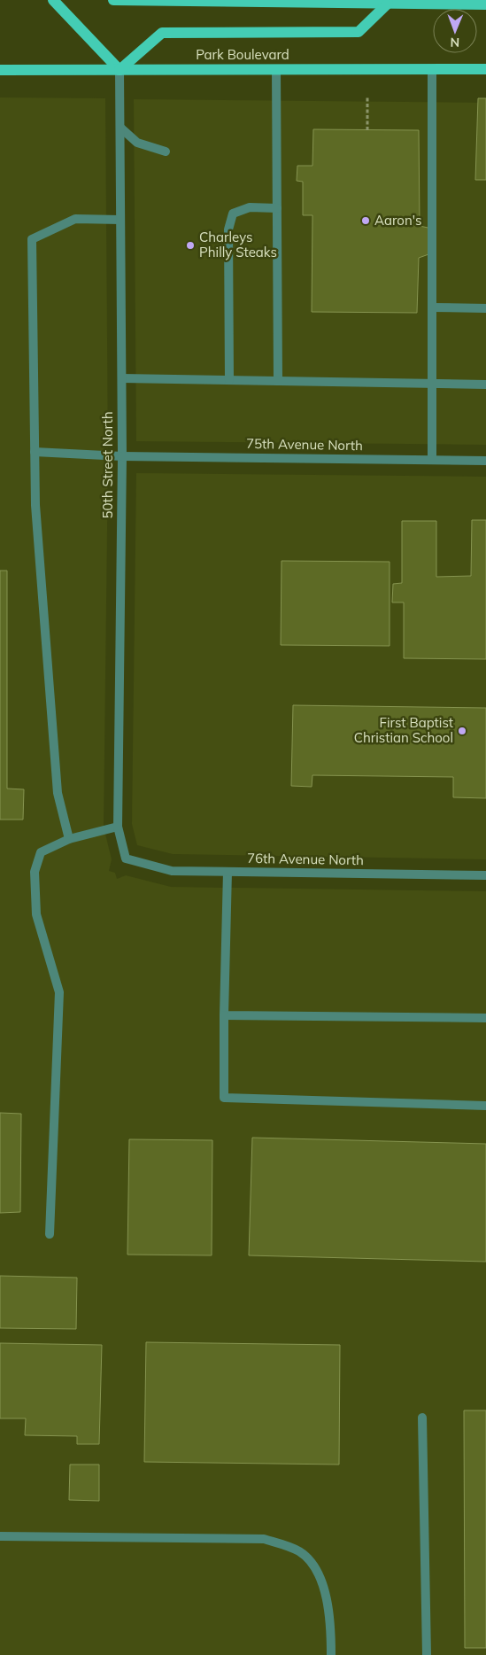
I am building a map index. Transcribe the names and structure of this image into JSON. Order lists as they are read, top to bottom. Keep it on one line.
{"streets":{"main road":["Park Boulevard"],"street":["75th Avenue North","50th Street North","76th Avenue North"]},"crossings":[["Park Boulevard","50th Street North"],["75th Avenue North","50th Street North"],["50th Street North","76th Avenue North"]],"places":["Aaron's","Charleys Philly Steaks","First Baptist Christian School"],"north":"bottom"}
